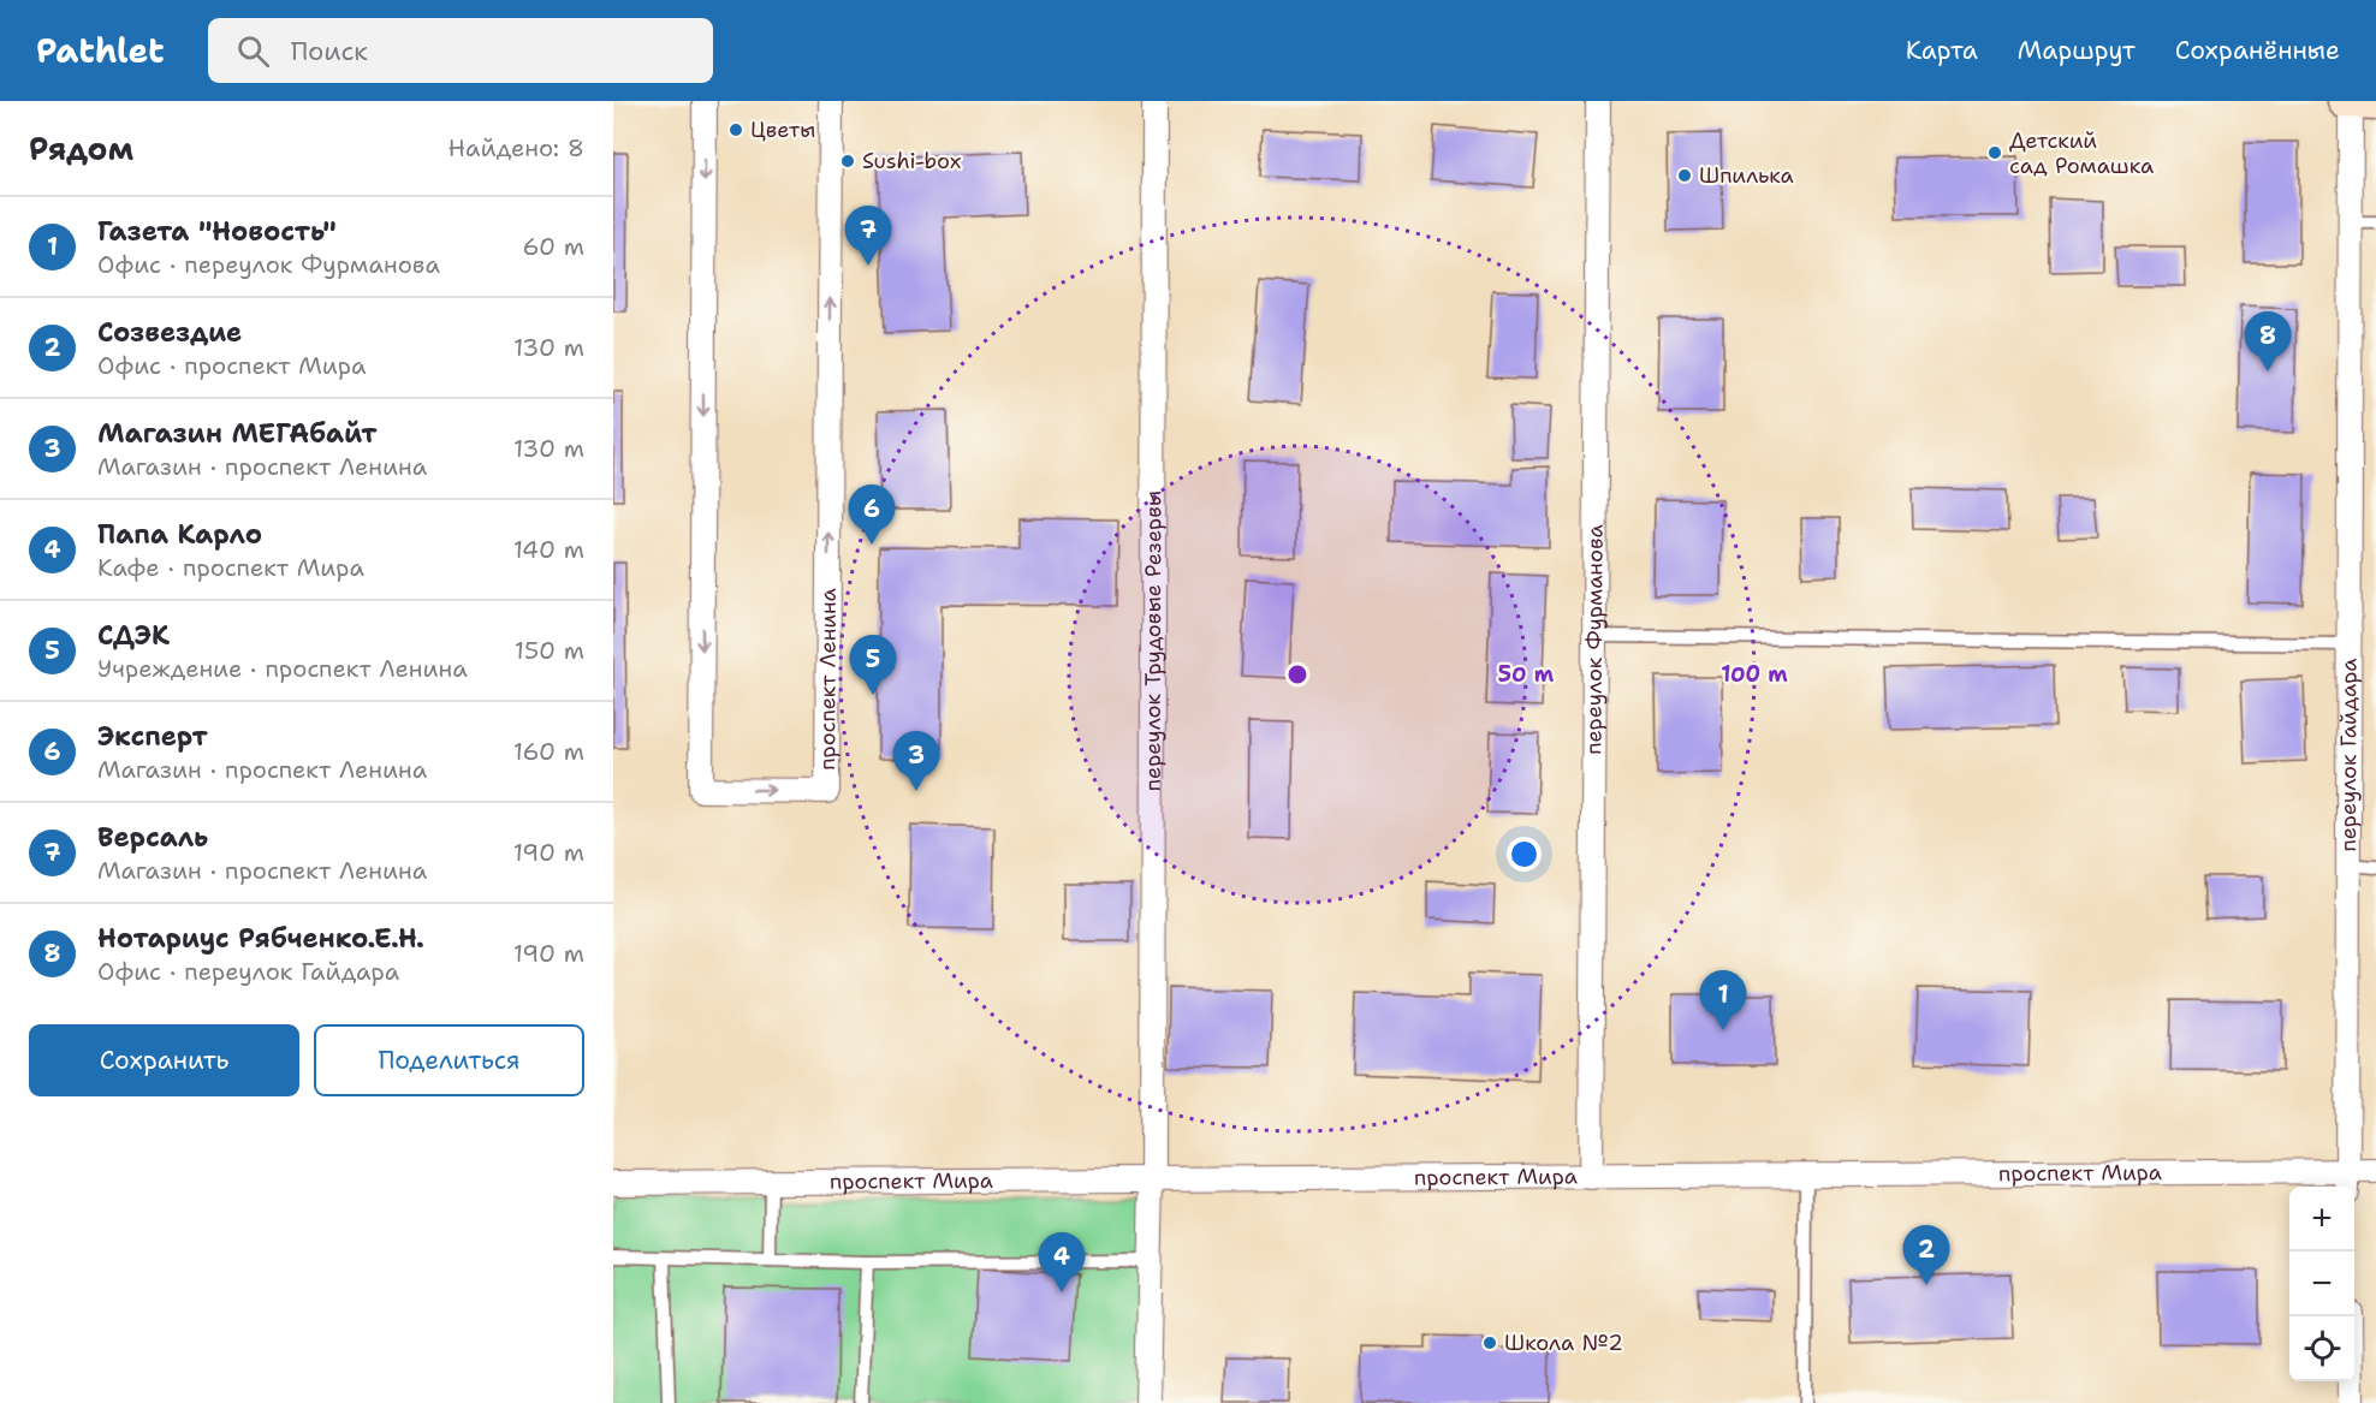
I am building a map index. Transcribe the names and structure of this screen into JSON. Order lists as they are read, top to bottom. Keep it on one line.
{"streets":{"street":["переулок Фурманова","переулок Трудовые Резервы","проспект Ленина","переулок Гайдара","проспект Мира"]},"crossings":[["переулок Фурманова","проспект Мира"],["переулок Трудовые Резервы","проспект Мира"],["переулок Гайдара","проспект Мира"]],"places":["Цветы","Детский сад Ромашка","Sushi-box","Шпилька","Школа №2"],"page":{"header":"Pathlet","search":"Поиск","nav":["Карта","Маршрут","Сохранённые"],"heading":["Рядом","Найдено: 8"],"list":[{"mark":"1","name":"Газета \"Новость\"","note":"Офис · переулок Фурманова","value":"60 m"},{"mark":"2","name":"Созвездие","note":"Офис · проспект Мира","value":"130 m"},{"mark":"3","name":"Магазин МЕГАбайт","note":"Магазин · проспект Ленина","value":"130 m"},{"mark":"4","name":"Папа Карло","note":"Кафе · проспект Мира","value":"140 m"},{"mark":"5","name":"СДЭК","note":"Учреждение · проспект Ленина","value":"150 m"},{"mark":"6","name":"Эксперт","note":"Магазин · проспект Ленина","value":"160 m"},{"mark":"7","name":"Версаль","note":"Магазин · проспект Ленина","value":"190 m"},{"mark":"8","name":"Нотариус Рябченко.Е.Н.","note":"Офис · переулок Гайдара","value":"190 m"}],"pins":["7","8","6","5","3","1","2","4"],"buttons":["Сохранить","Поделиться"],"map_buttons":["+","−"]},"rings":["50 m","100 m"]}
